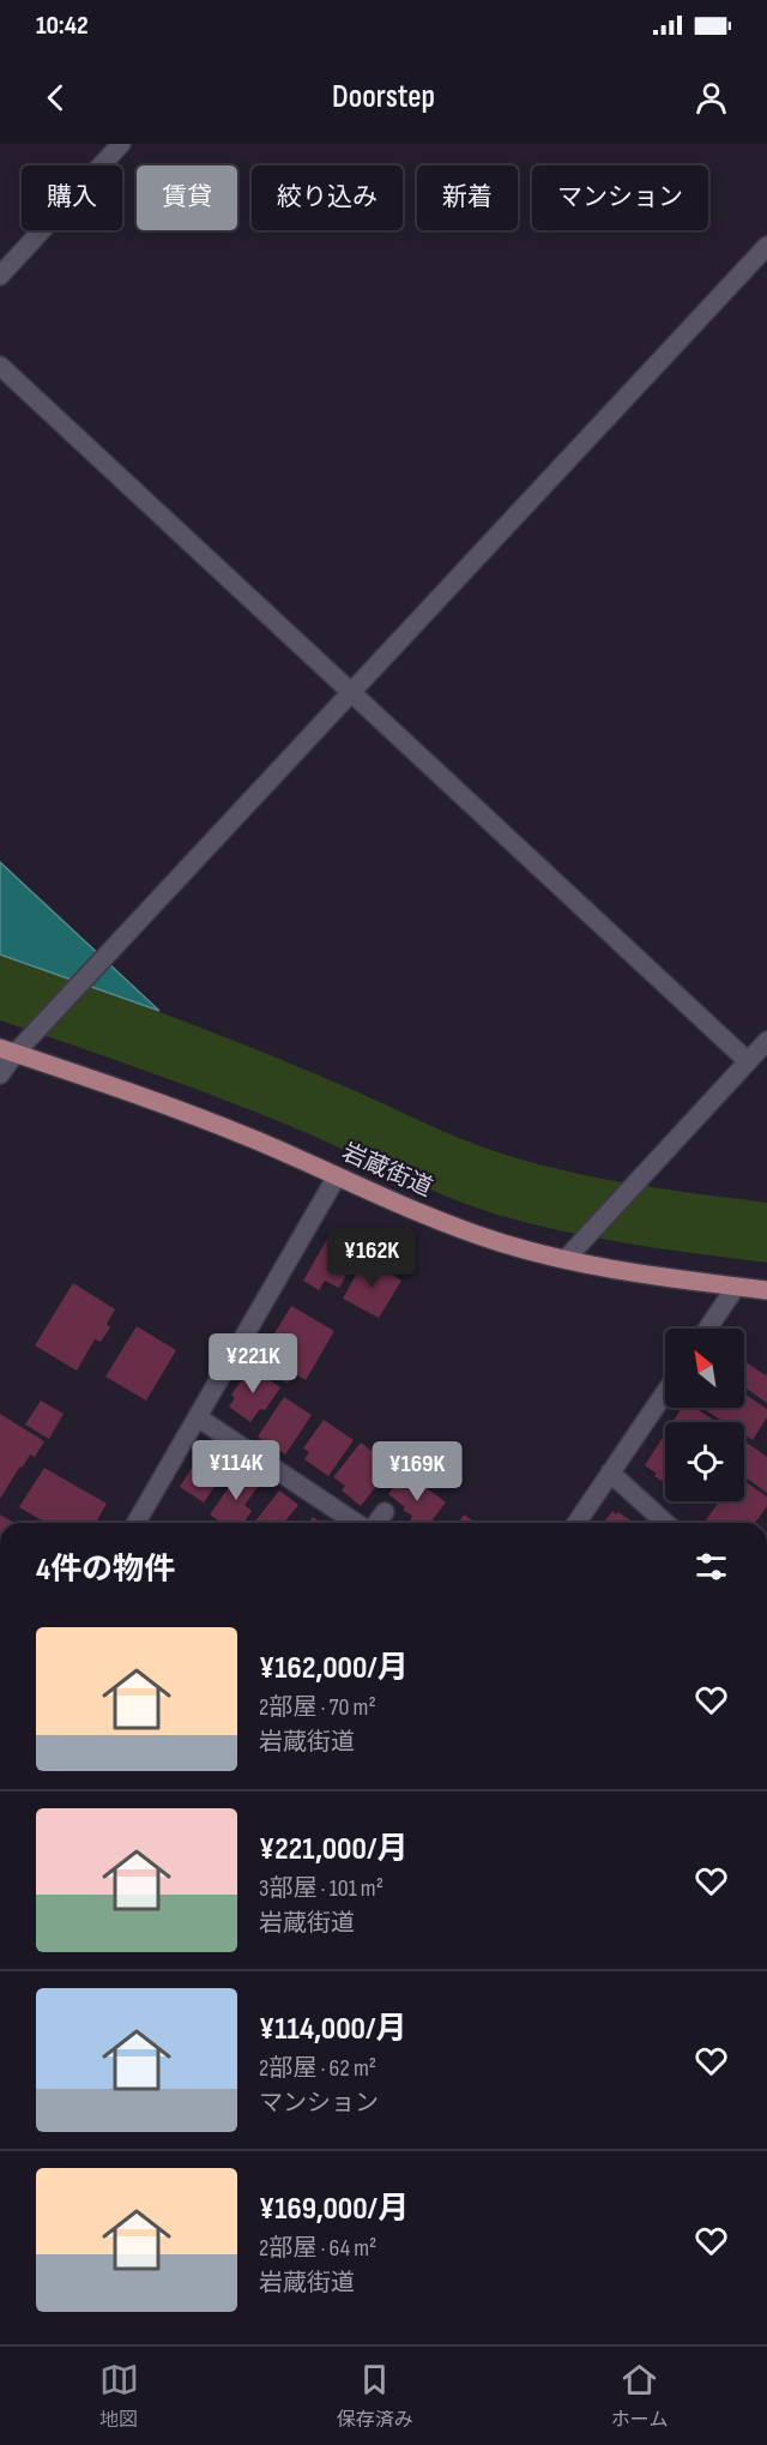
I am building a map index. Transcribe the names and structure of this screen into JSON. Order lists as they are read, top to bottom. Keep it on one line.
{"streets":{"main road":["岩蔵街道"]},"north":"top left","page":{"status":"10:42","header":"Doorstep","chip":["購入","賃貸","絞り込み","新着","マンション"],"price":["¥162K","¥221K","¥114K","¥169K"],"heading":"4件の物件","list":[{"name":"¥162,000/月","note":"2部屋 · 70 m² · 岩蔵街道"},{"name":"¥221,000/月","note":"3部屋 · 101 m² · 岩蔵街道"},{"name":"¥114,000/月","note":"2部屋 · 62 m² · マンション"},{"name":"¥169,000/月","note":"2部屋 · 64 m² · 岩蔵街道"}],"tabs":["地図","保存済み","ホーム"]}}
